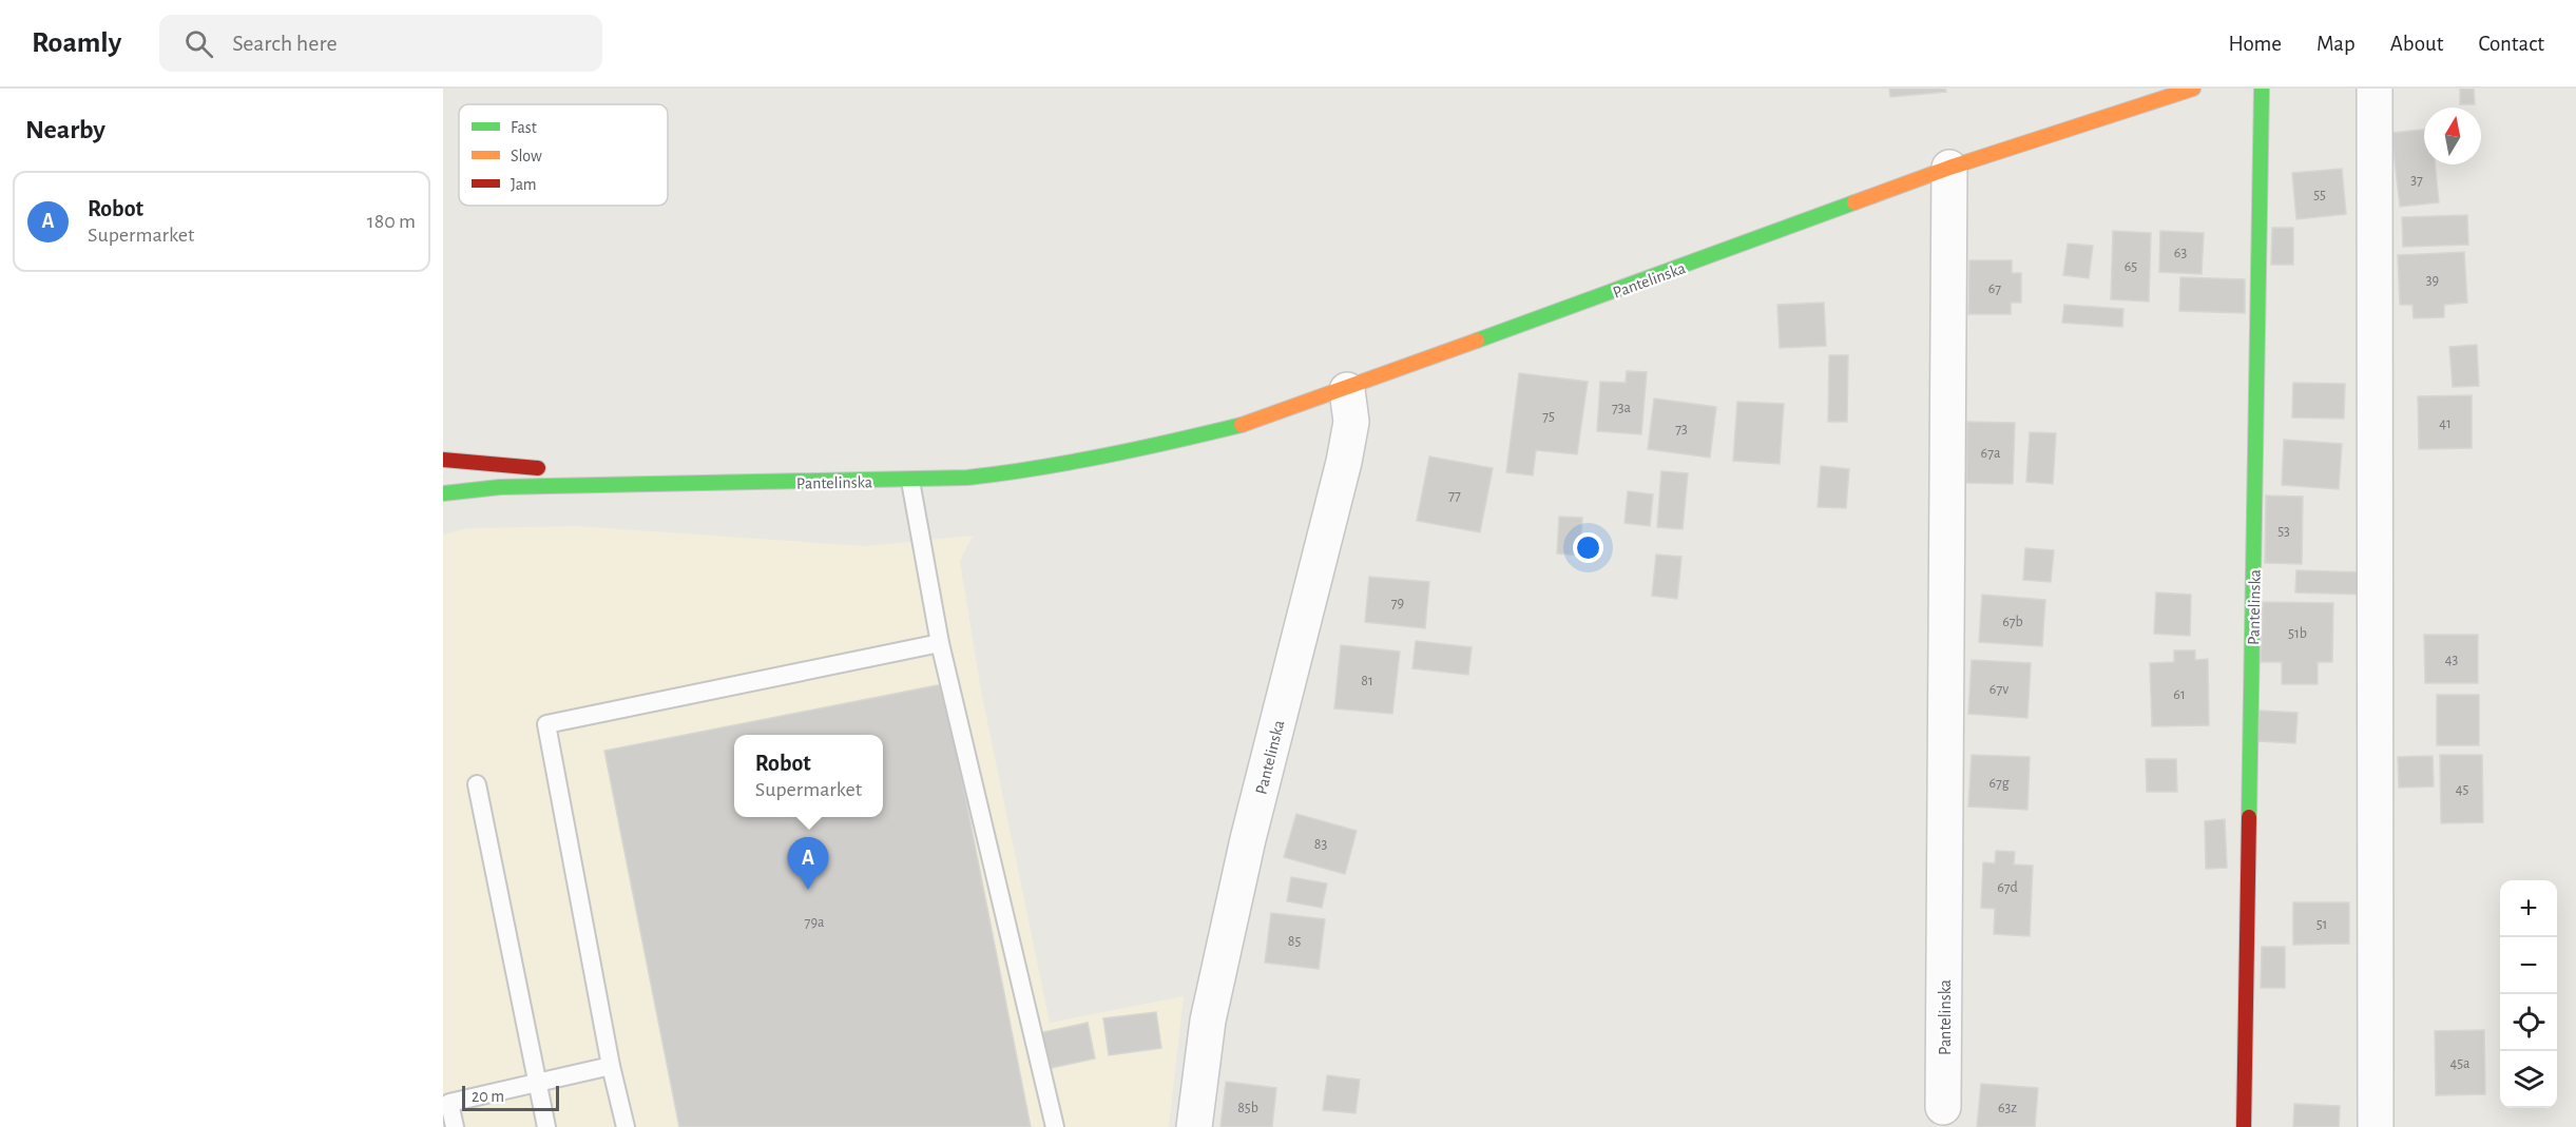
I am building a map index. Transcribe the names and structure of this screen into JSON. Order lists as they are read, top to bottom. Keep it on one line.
{"streets":{"main road":["Pantelinska"]},"house_numbers":["37","55","63","65","39","67","73a","75","41","73","67a","77","53","79","67b","51b","43","81","67v","61","67g","45","83","67d","79a","51","85","45a","85b","63z"],"legend":["Fast","Slow","Jam"],"scale_bar":"20 m","north":"top","page":{"header":"Roamly","search":"Search here","nav":["Home","Map","About","Contact"],"heading":"Nearby","list":[{"mark":"A","name":"Robot","note":"Supermarket","value":"180 m"}],"popup":["Robot","Supermarket"],"pins":"A","map_buttons":["+","−"],"scale":"20 m"}}
